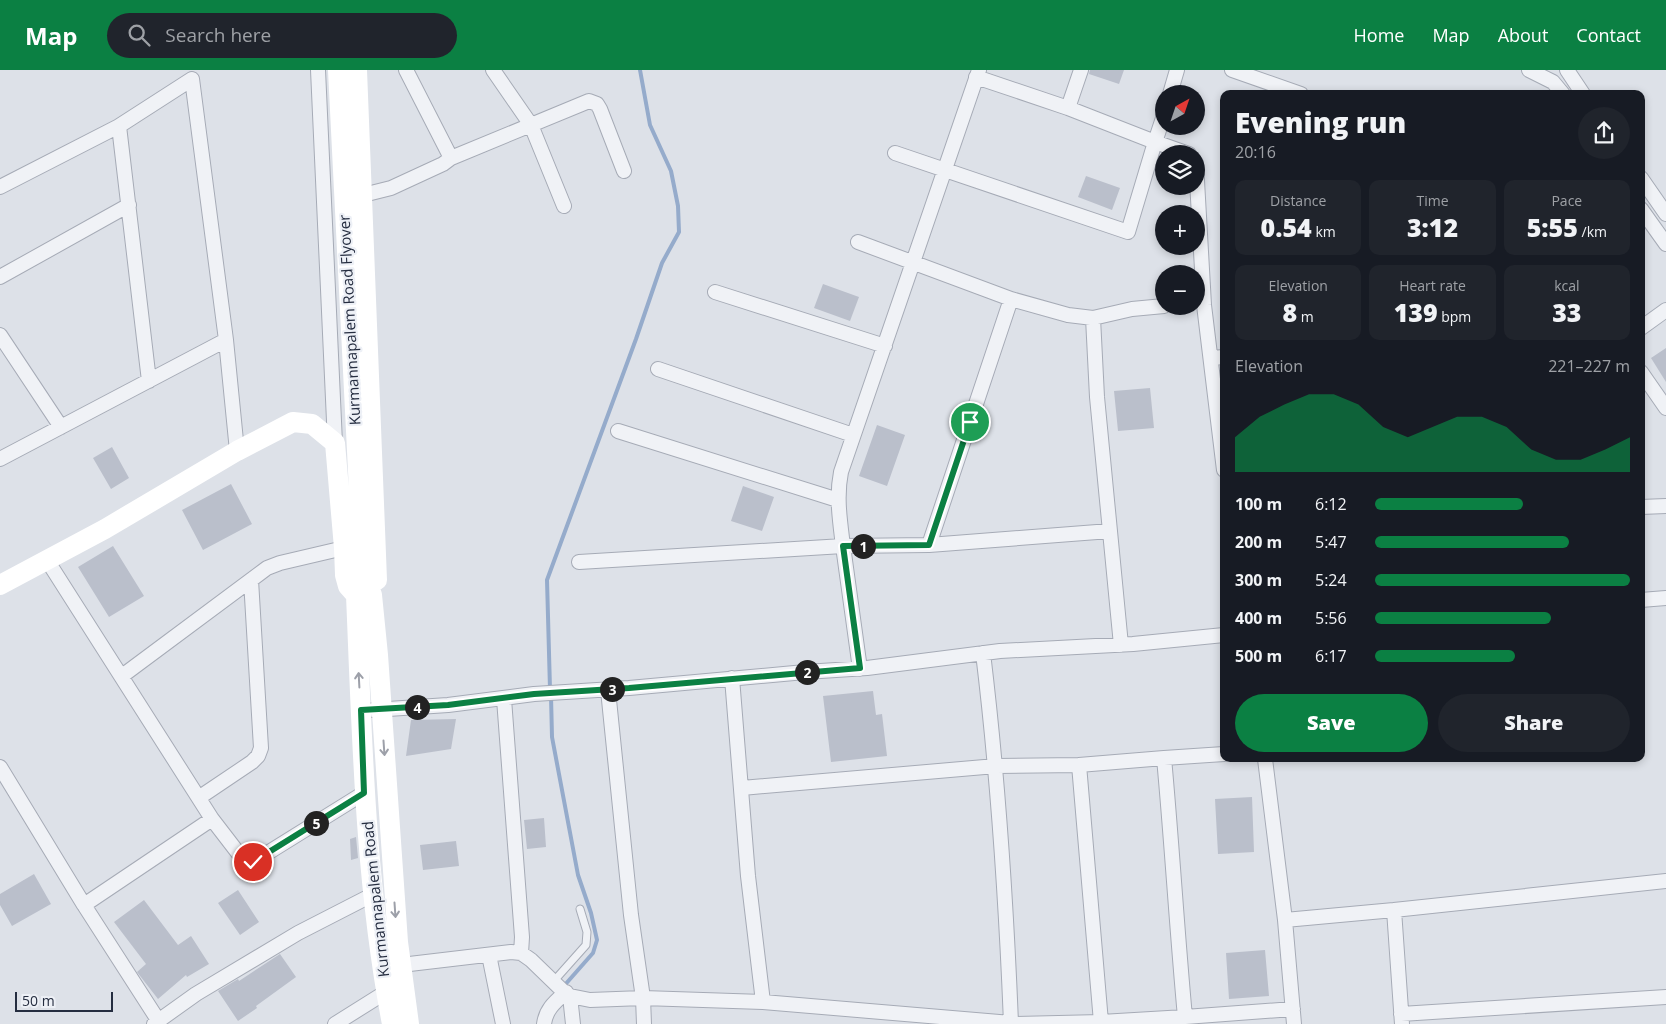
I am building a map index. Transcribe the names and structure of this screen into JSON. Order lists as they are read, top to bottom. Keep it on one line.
{"streets":{"main road":["Kurmannapalem Road Flyover","Kurmannapalem Road"]},"crossings":[["Kurmannapalem Road Flyover","Kurmannapalem Road"]],"scale_bar":"50 m","north":"top right","page":{"header":"Map","search":"Search here","nav":["Home","Map","About","Contact"],"map_buttons":["+","−"],"heading":["Evening run","20:16"],"stats":[["Distance","0.54 km"],["Time","3:12"],["Pace","5:55 /km"],["Elevation","8 m"],["Heart rate","139 bpm"],["kcal","33"]],"chart":["Elevation","221–227 m"],"list":[{"name":"100 m","note":"6:12"},{"name":"200 m","note":"5:47"},{"name":"300 m","note":"5:24"},{"name":"400 m","note":"5:56"},{"name":"500 m","note":"6:17"}],"pins":["1","2","3","4","5"],"buttons":["Save","Share"],"scale":"50 m"}}
